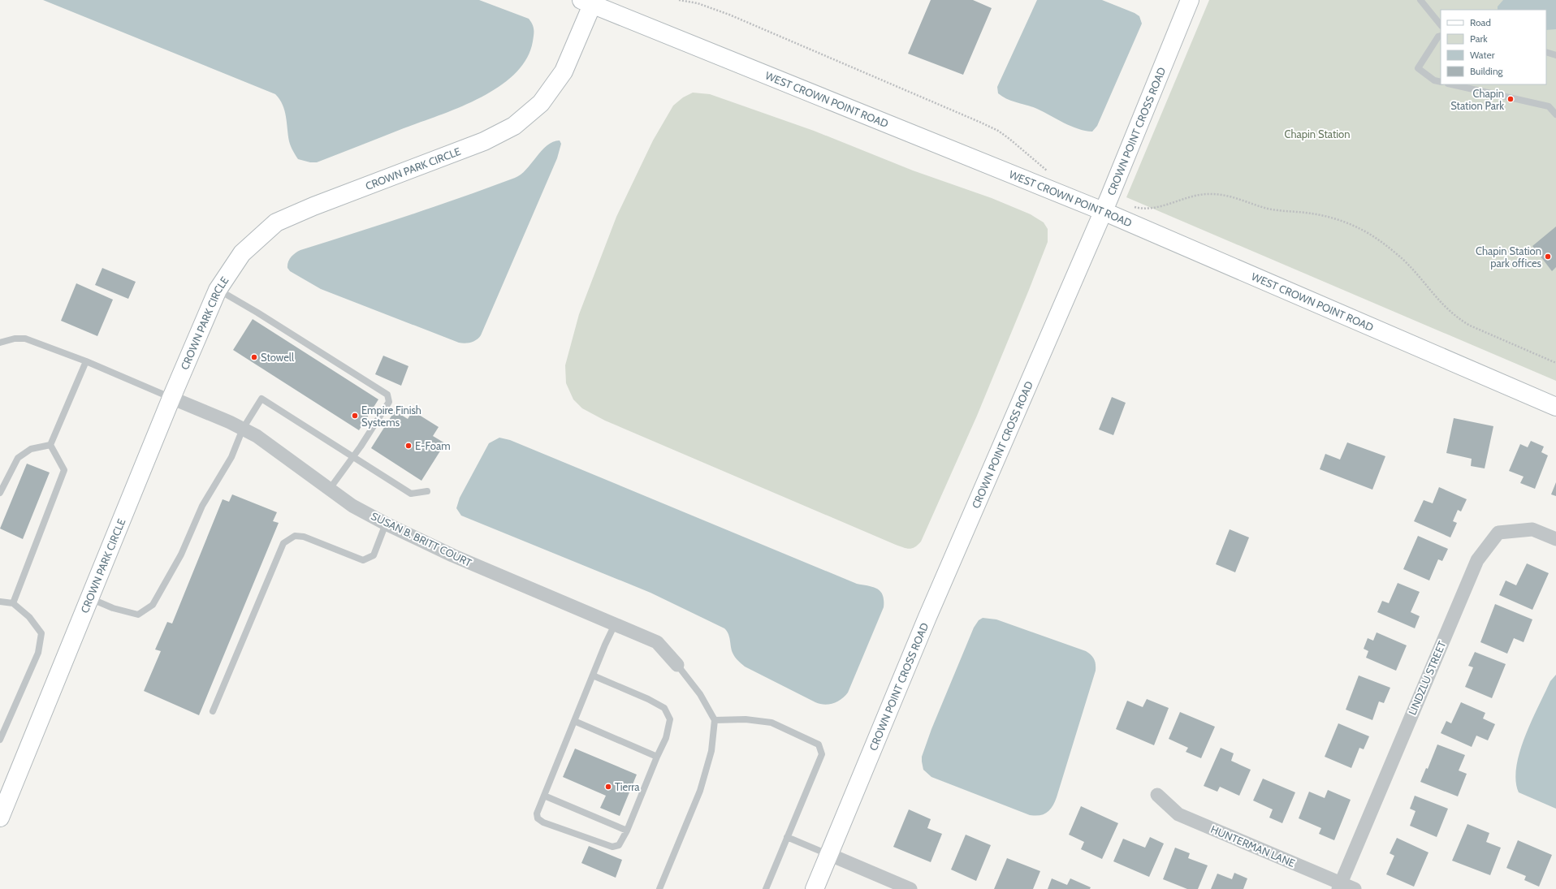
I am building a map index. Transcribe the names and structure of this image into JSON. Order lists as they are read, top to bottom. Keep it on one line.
{"streets":{"street":["WEST CROWN POINT ROAD","CROWN POINT CROSS ROAD","CROWN PARK CIRCLE","SUSAN B. BRITT COURT","LINDZLU STREET","HUNTERMAN LANE"]},"crossings":[["WEST CROWN POINT ROAD","CROWN POINT CROSS ROAD"],["WEST CROWN POINT ROAD","CROWN PARK CIRCLE"],["CROWN PARK CIRCLE","SUSAN B. BRITT COURT"],["LINDZLU STREET","HUNTERMAN LANE"]],"parks":["Chapin Station"],"places":["Chapin Station Park","Chapin Station park offices","Stowell","Empire Finish Systems","E-Foam","Tierra"],"legend":["Road","Park","Water","Building"]}
